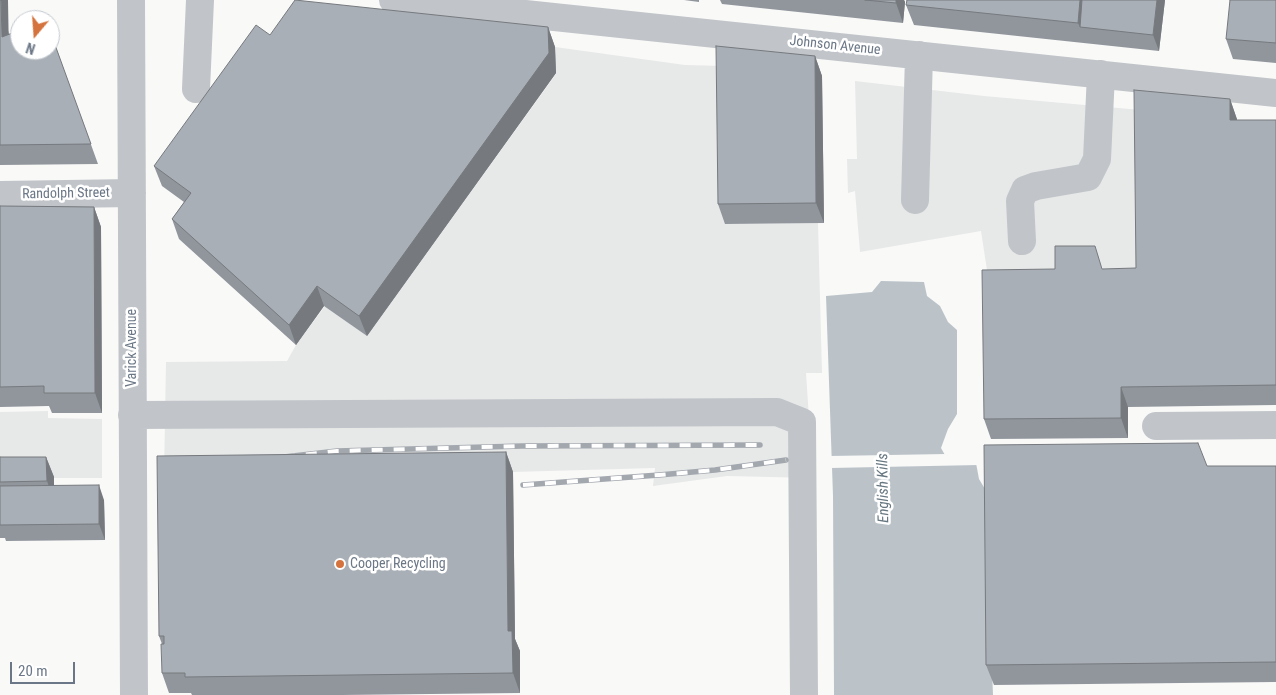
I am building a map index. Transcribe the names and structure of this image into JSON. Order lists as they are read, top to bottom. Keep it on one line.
{"streets":{"street":["Johnson Avenue","Randolph Street","Varick Avenue"]},"crossings":[["Randolph Street","Varick Avenue"]],"water":["English Kills"],"places":["Cooper Recycling"],"scale_bar":"20 m","north":"bottom"}
